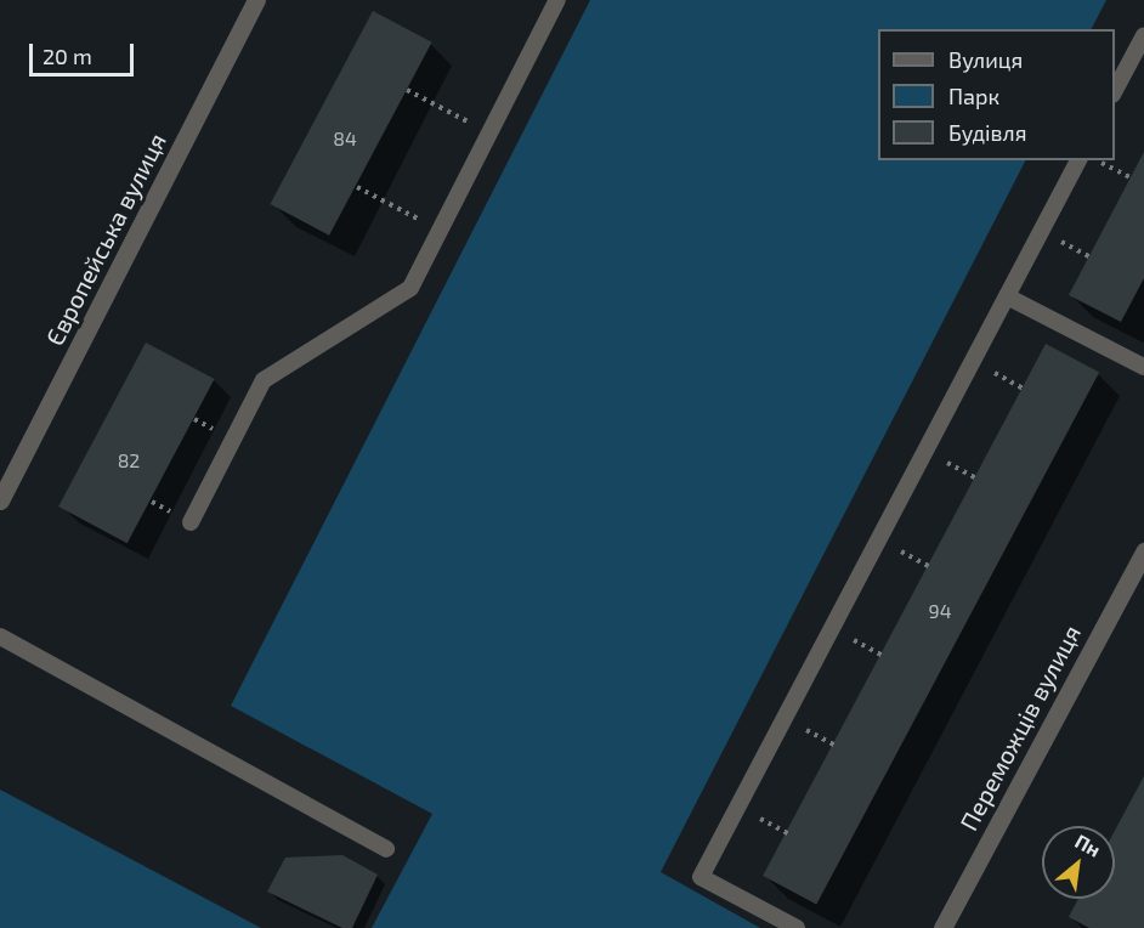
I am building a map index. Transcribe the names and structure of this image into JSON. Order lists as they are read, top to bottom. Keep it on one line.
{"streets":{"street":["Європейська вулиця","Переможців вулиця"]},"house_numbers":["84","82","94"],"legend":["Вулиця","Парк","Будівля"],"scale_bar":"20 m","north":"top right"}
